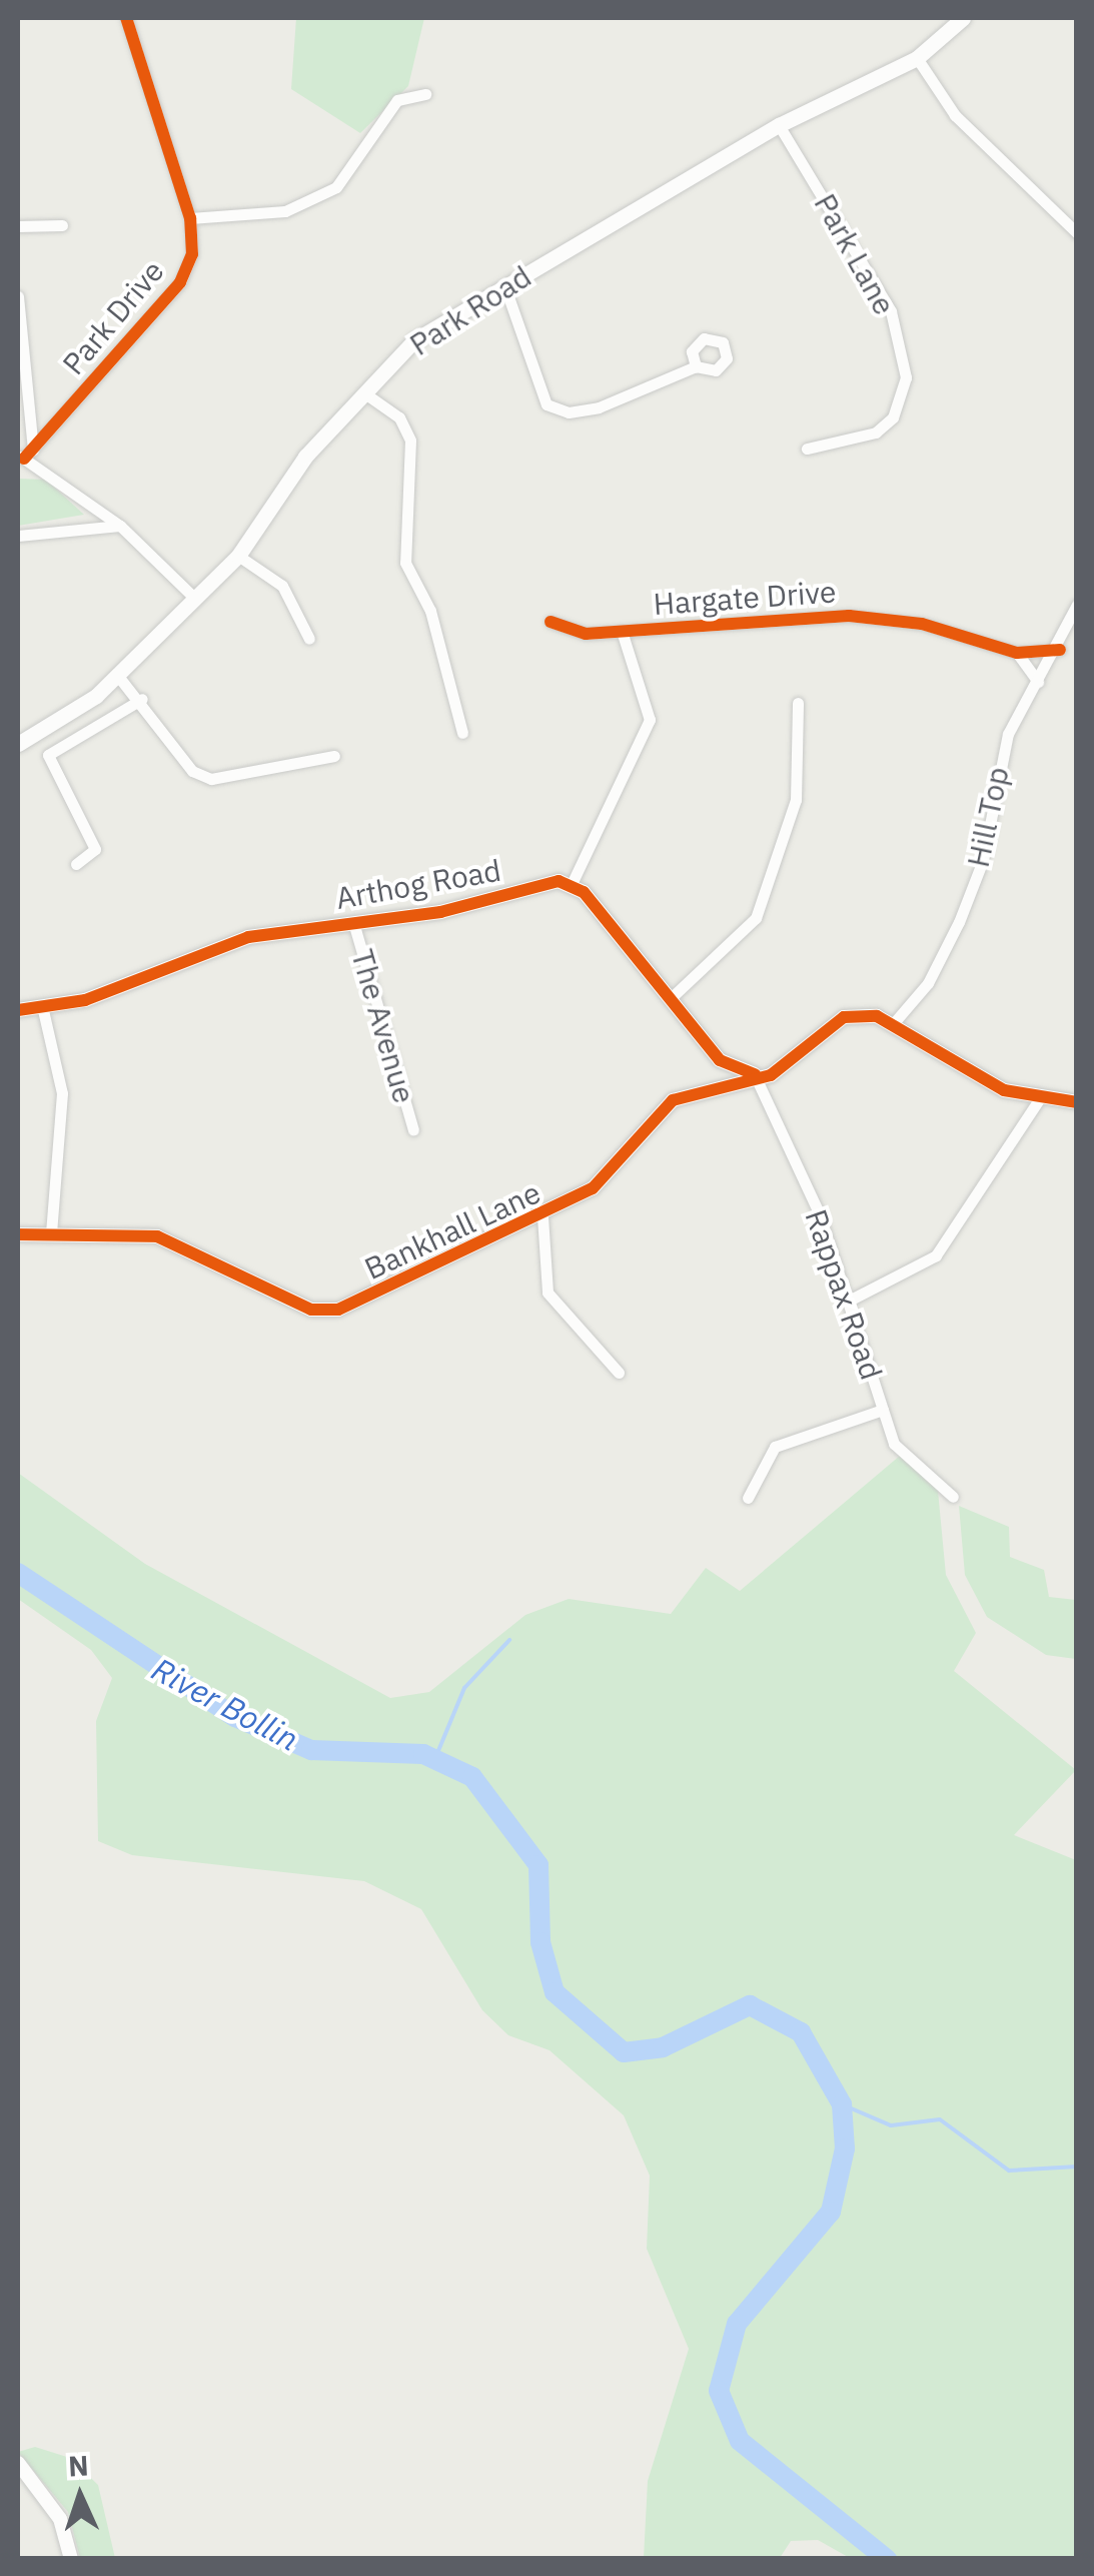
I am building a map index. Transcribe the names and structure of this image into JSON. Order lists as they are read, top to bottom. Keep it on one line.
{"streets":{"main road":["Park Road"],"street":["Park Lane","Park Drive","Hargate Drive","Hill Top","Arthog Road","The Avenue","Bankhall Lane","Rappax Road"]},"crossings":[["Park Lane","Park Road"],["Hargate Drive","Hill Top"],["Hill Top","Bankhall Lane"],["Arthog Road","The Avenue"],["Bankhall Lane","Rappax Road"]],"water":["River Bollin"],"north":"top"}
